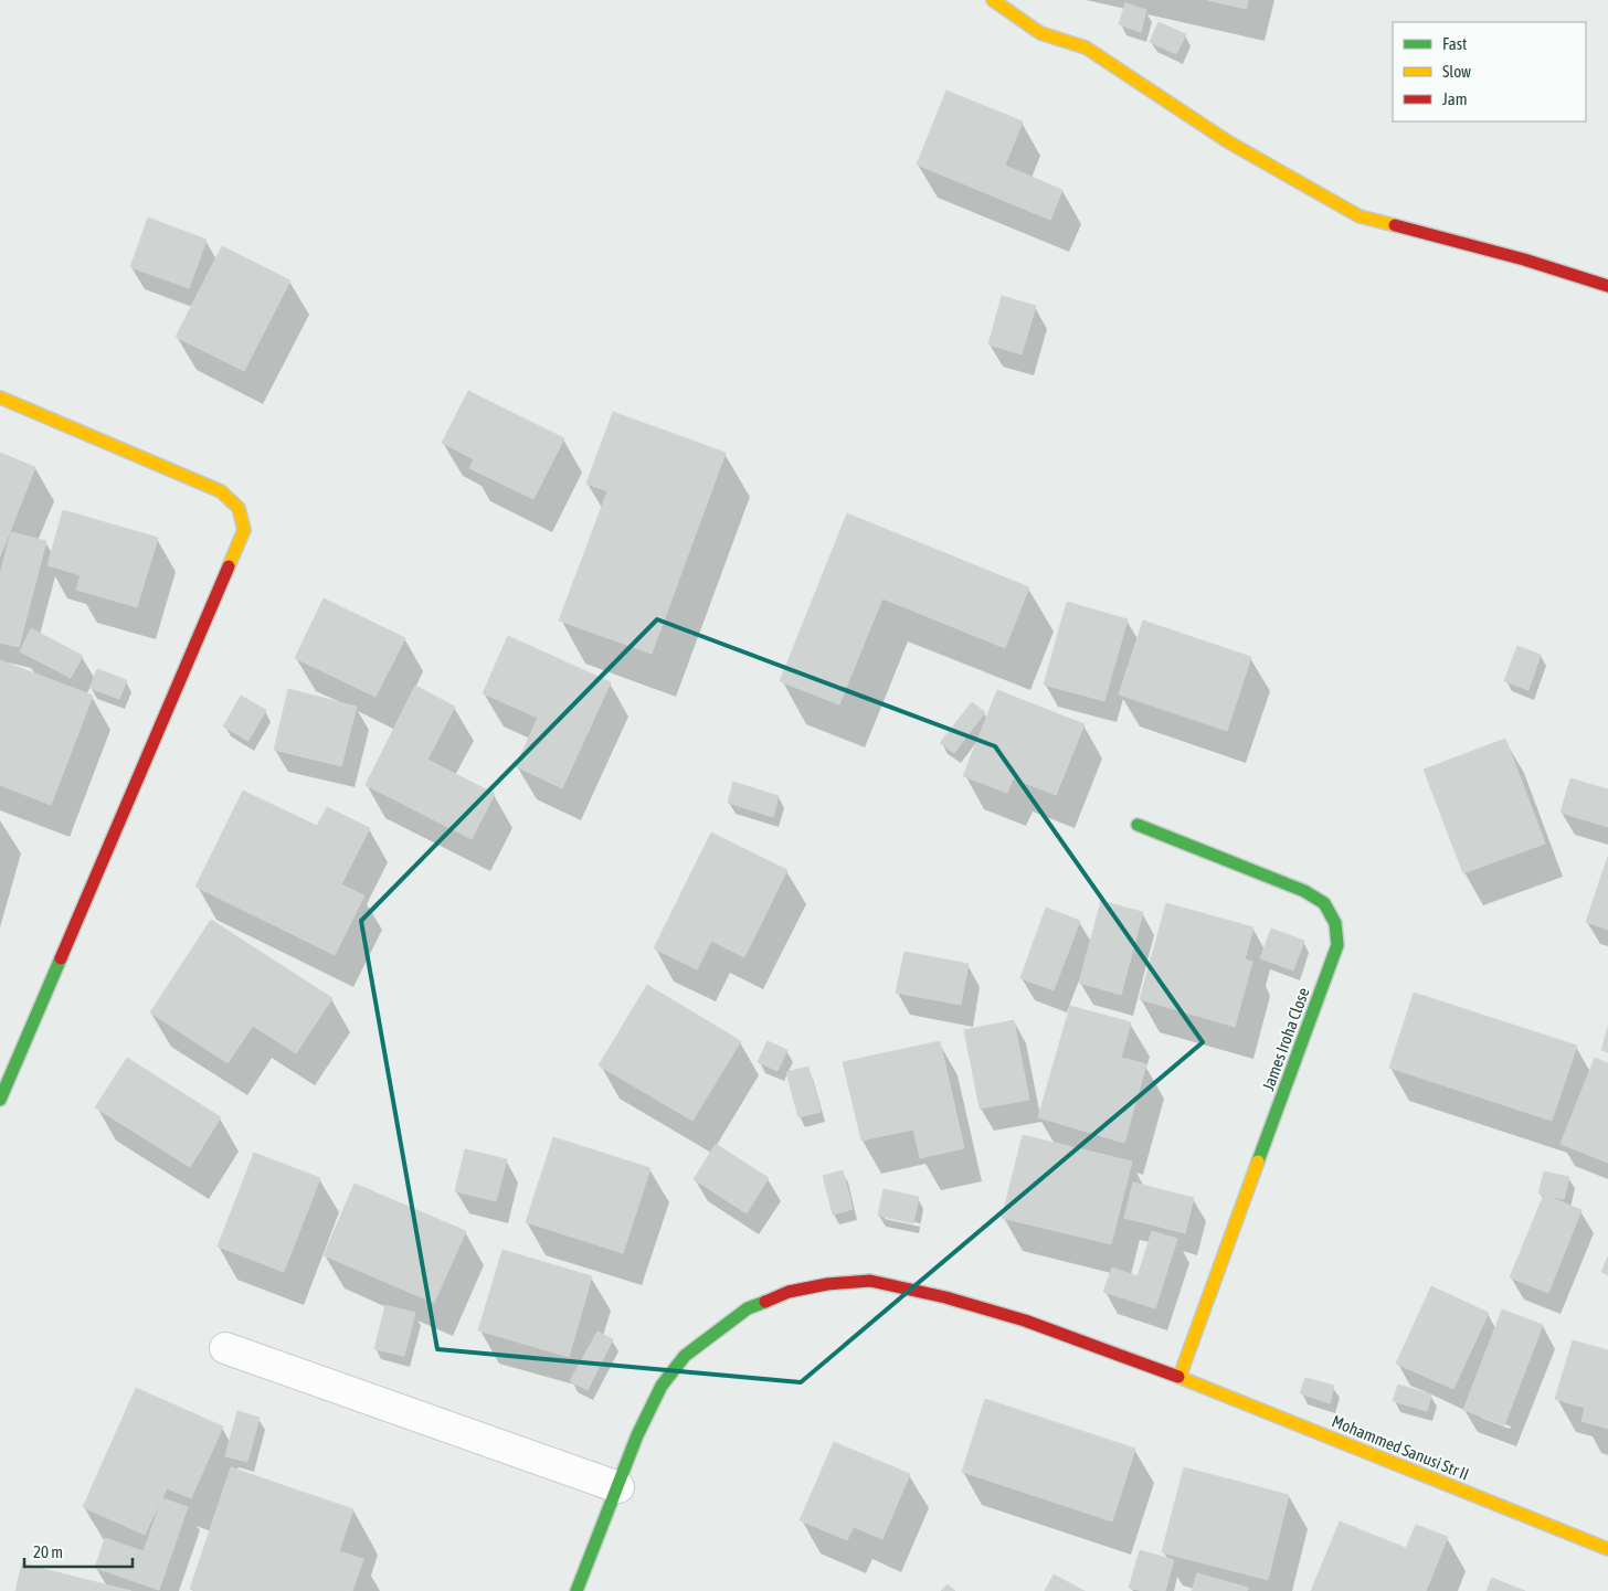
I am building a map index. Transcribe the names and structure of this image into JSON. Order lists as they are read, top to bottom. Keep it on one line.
{"streets":{"street":["James Iroha Close","Mohammed Sanusi Str II"]},"crossings":[["James Iroha Close","Mohammed Sanusi Str II"]],"legend":["Fast","Slow","Jam"],"scale_bar":"20 m"}
